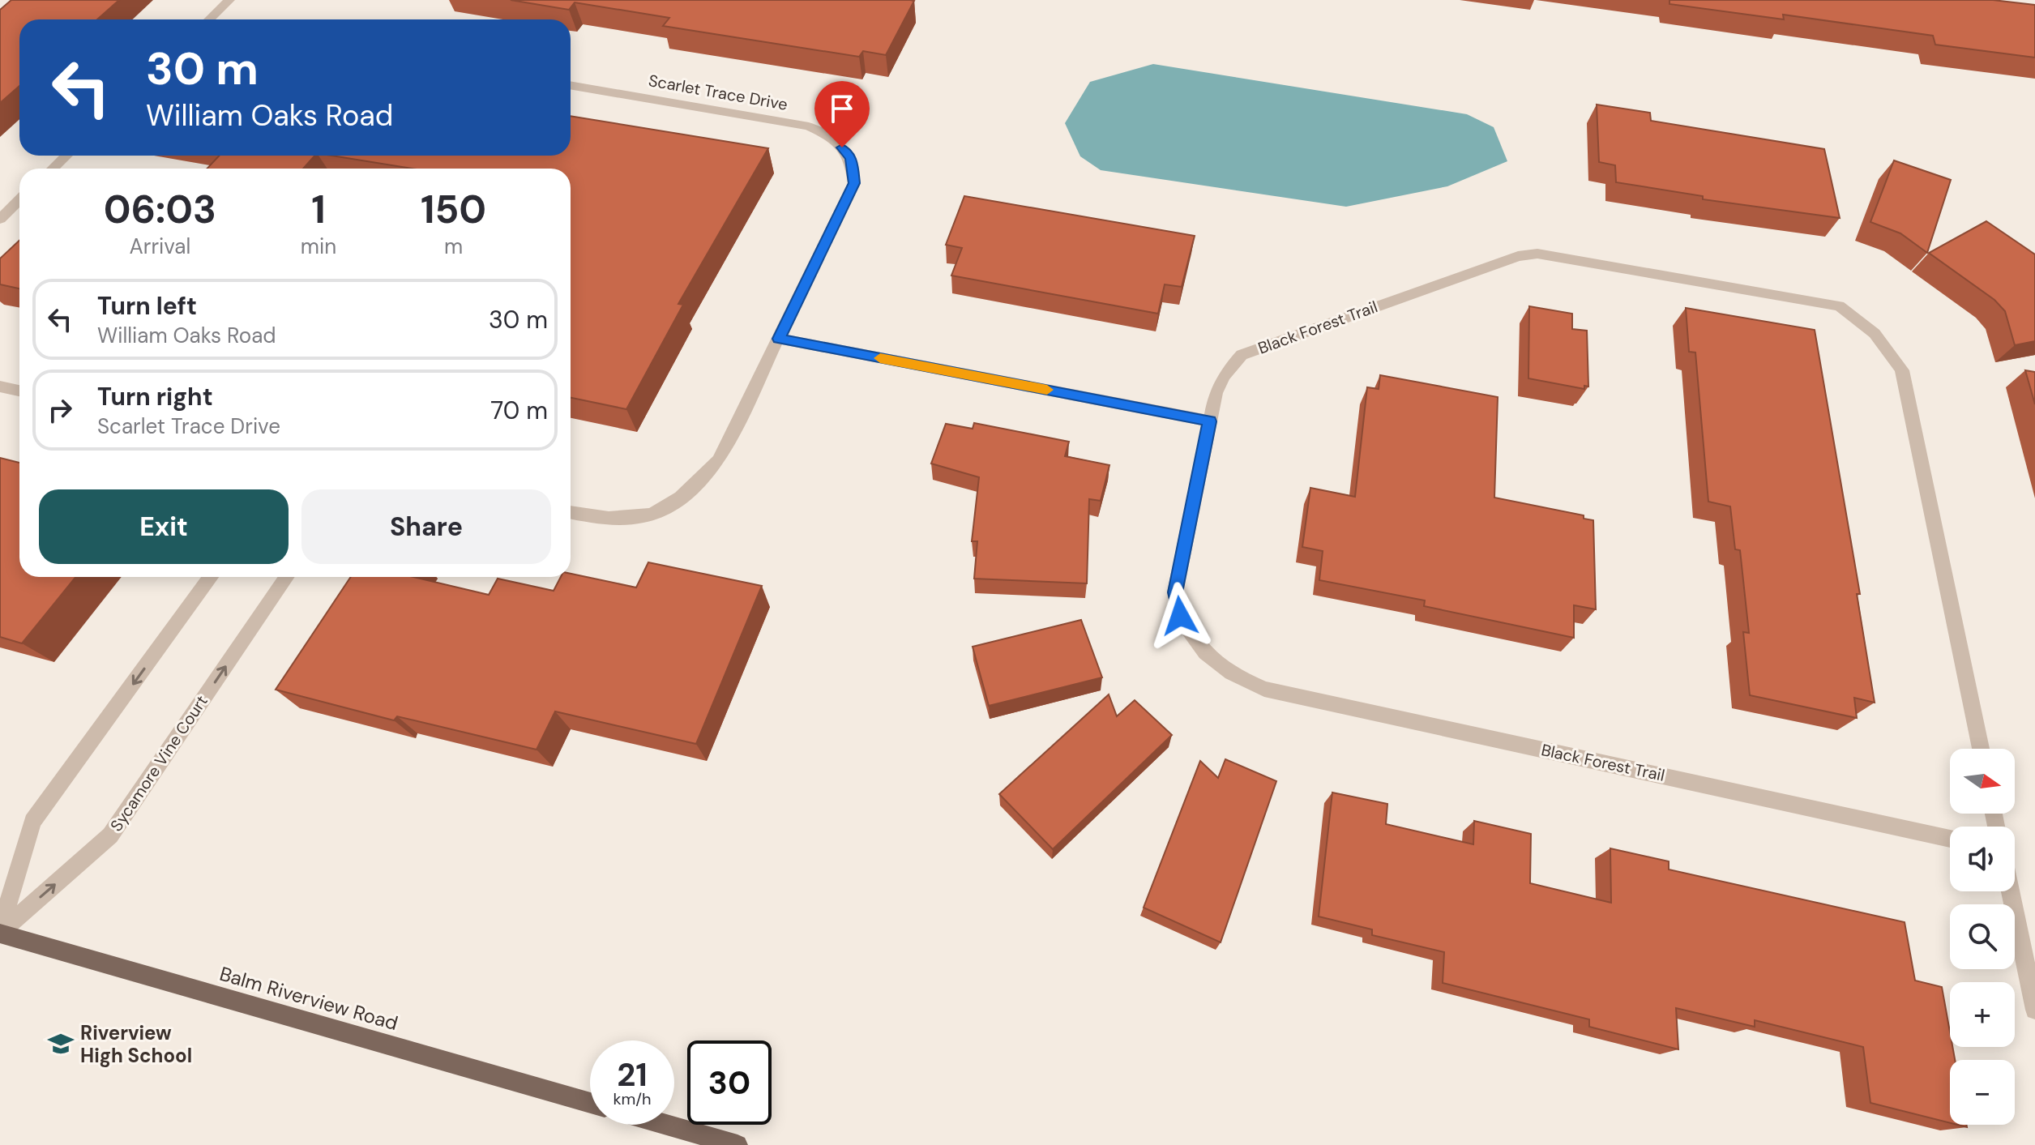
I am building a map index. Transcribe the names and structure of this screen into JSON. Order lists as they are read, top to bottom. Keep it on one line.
{"streets":{"main road":["Balm Riverview Road"],"street":["Scarlet Trace Drive","Black Forest Trail","Sycamore Vine Court"]},"crossings":[["Sycamore Vine Court","Balm Riverview Road"]],"places":{"school or university":["Riverview High School"]},"north":"right","page":{"turn":["30 m","William Oaks Road"],"eta":["06:03","Arrival","1","min","150","m"],"list":[{"name":"Turn left","note":"William Oaks Road","value":"30 m"},{"name":"Turn right","note":"Scarlet Trace Drive","value":"70 m"}],"buttons":["Exit","Share"],"map_buttons":["+","−"],"speed":"21 km/h","limit":"30"}}
